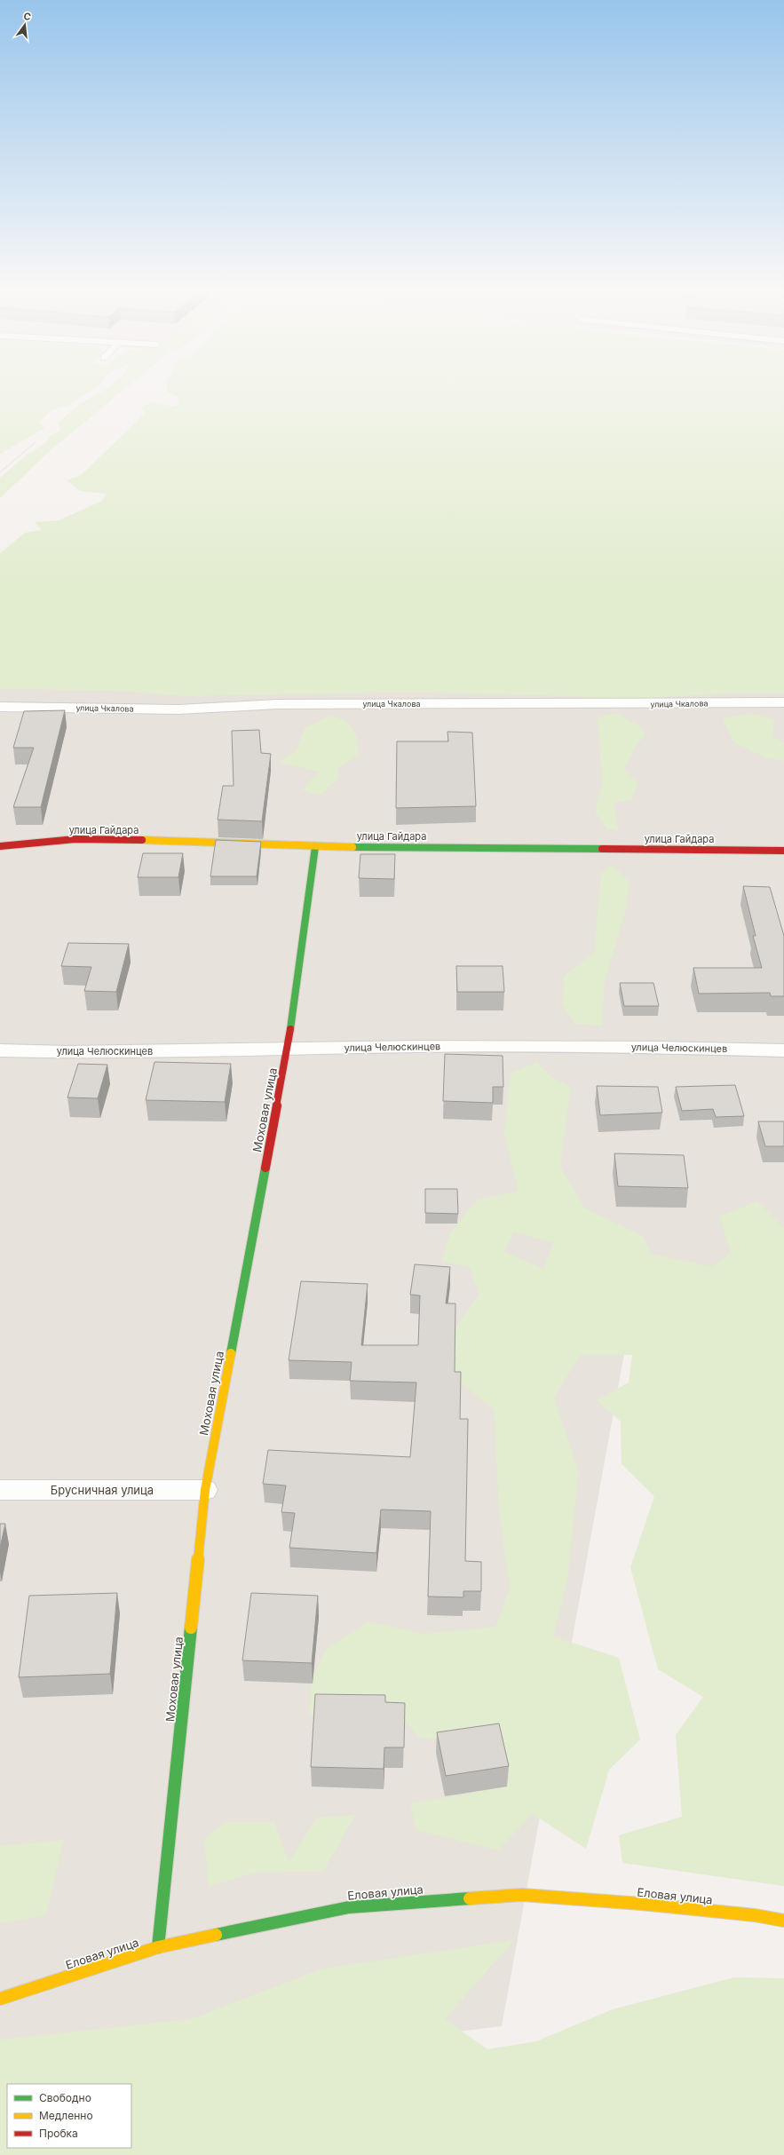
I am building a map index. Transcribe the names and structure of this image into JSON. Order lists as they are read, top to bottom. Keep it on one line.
{"streets":{"street":["улица Чкалова","улица Гайдара","улица Челюскинцев","Моховая улица","Брусничная улица","Еловая улица"]},"crossings":[["улица Гайдара","Моховая улица"],["улица Челюскинцев","Моховая улица"],["Моховая улица","Брусничная улица"],["Моховая улица","Еловая улица"]],"legend":["Свободно","Медленно","Пробка"],"north":"top"}
